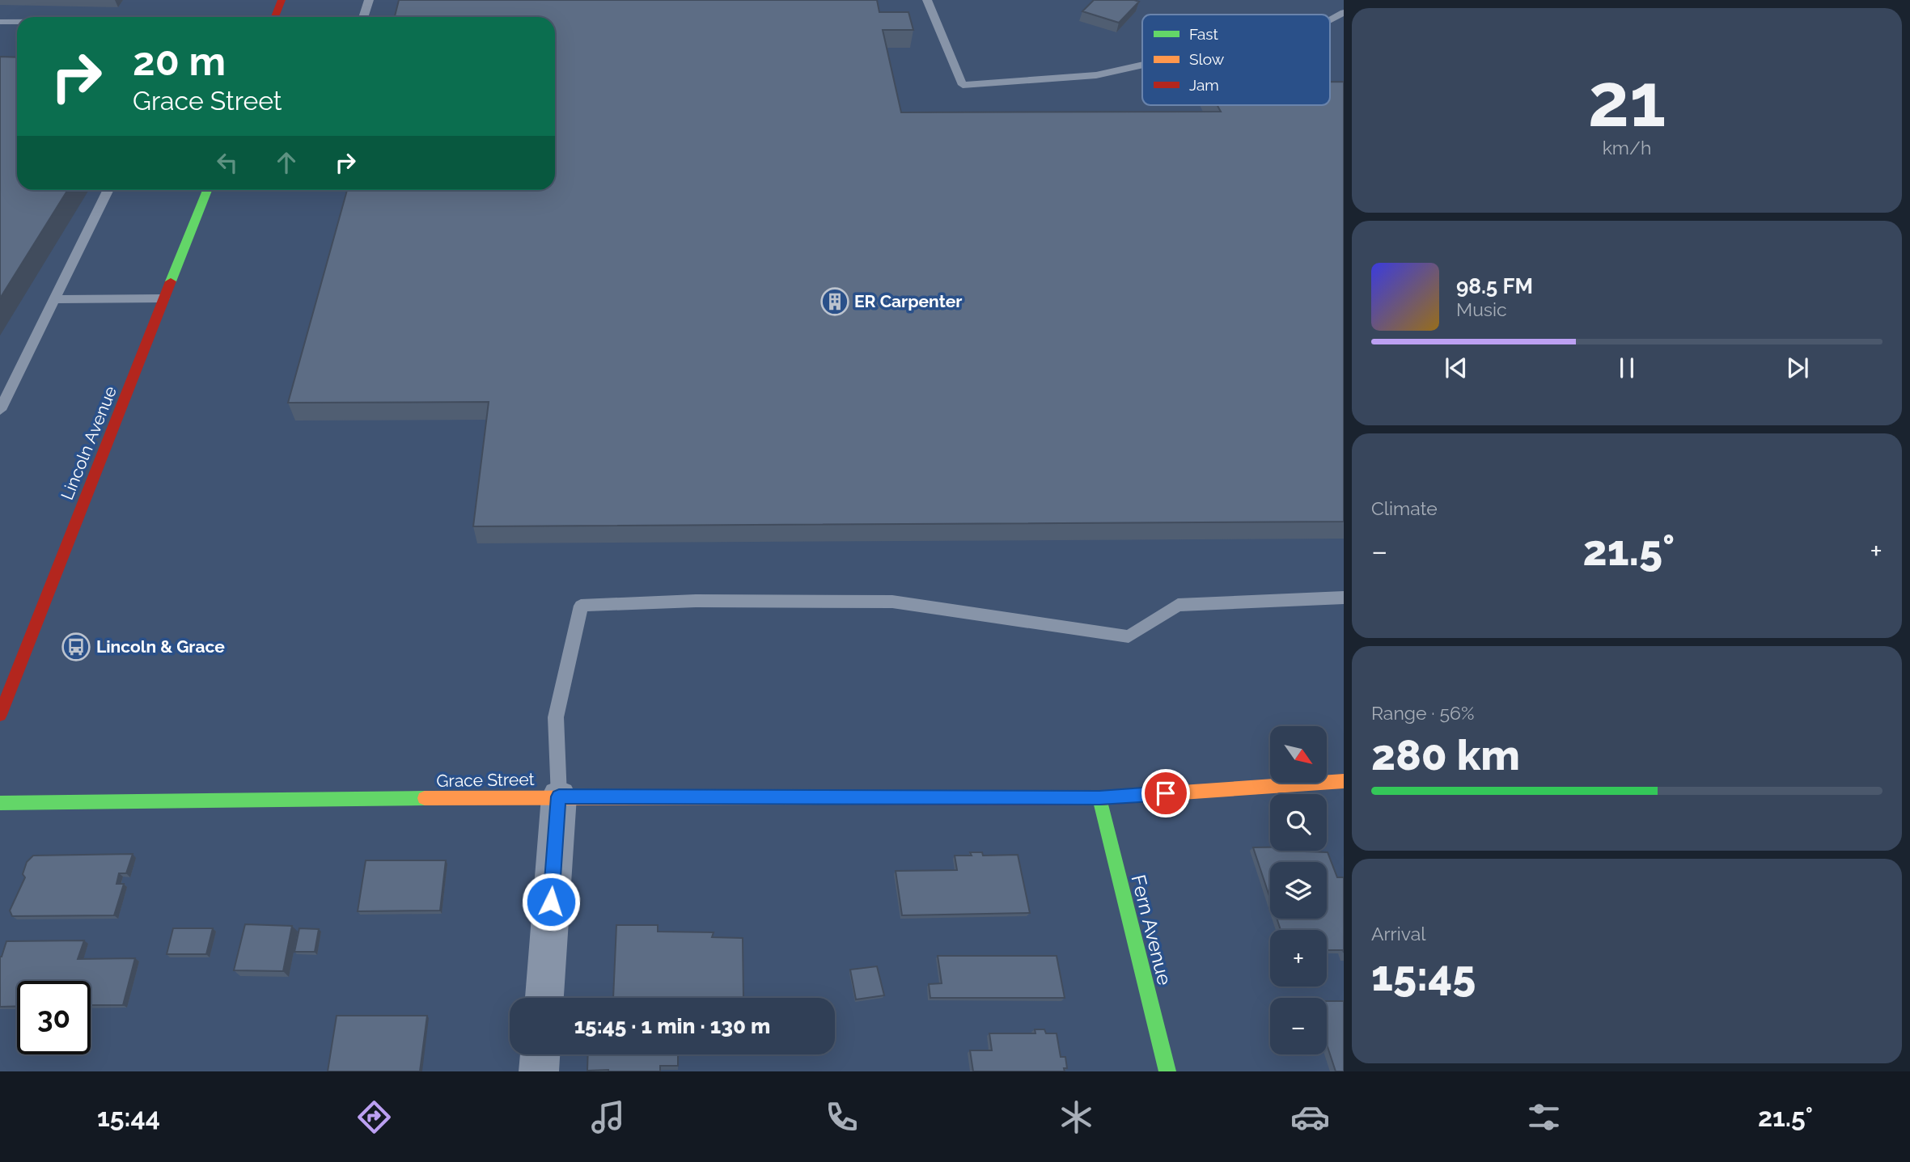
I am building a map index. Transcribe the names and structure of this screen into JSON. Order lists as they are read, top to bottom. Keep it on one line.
{"streets":{"street":["Lincoln Avenue","Grace Street","Fern Avenue"]},"crossings":[["Grace Street","Fern Avenue"]],"places":{"building":["ER Carpenter"],"bus stop":["Lincoln & Grace"]},"legend":["Fast","Slow","Jam"],"north":"bottom right","page":{"tile":[["21","km/h"],"Climate",["Range · 56%","280 km"],["Arrival","15:45"]],"turn":["20 m","Grace Street"],"song":["98.5 FM","Music"],"heat":["−","21.5°","+"],"map_buttons":["+","−"],"limit":"30","trip":"15:45 · 1 min · 130 m","tabs":["15:44","21.5°"]}}
